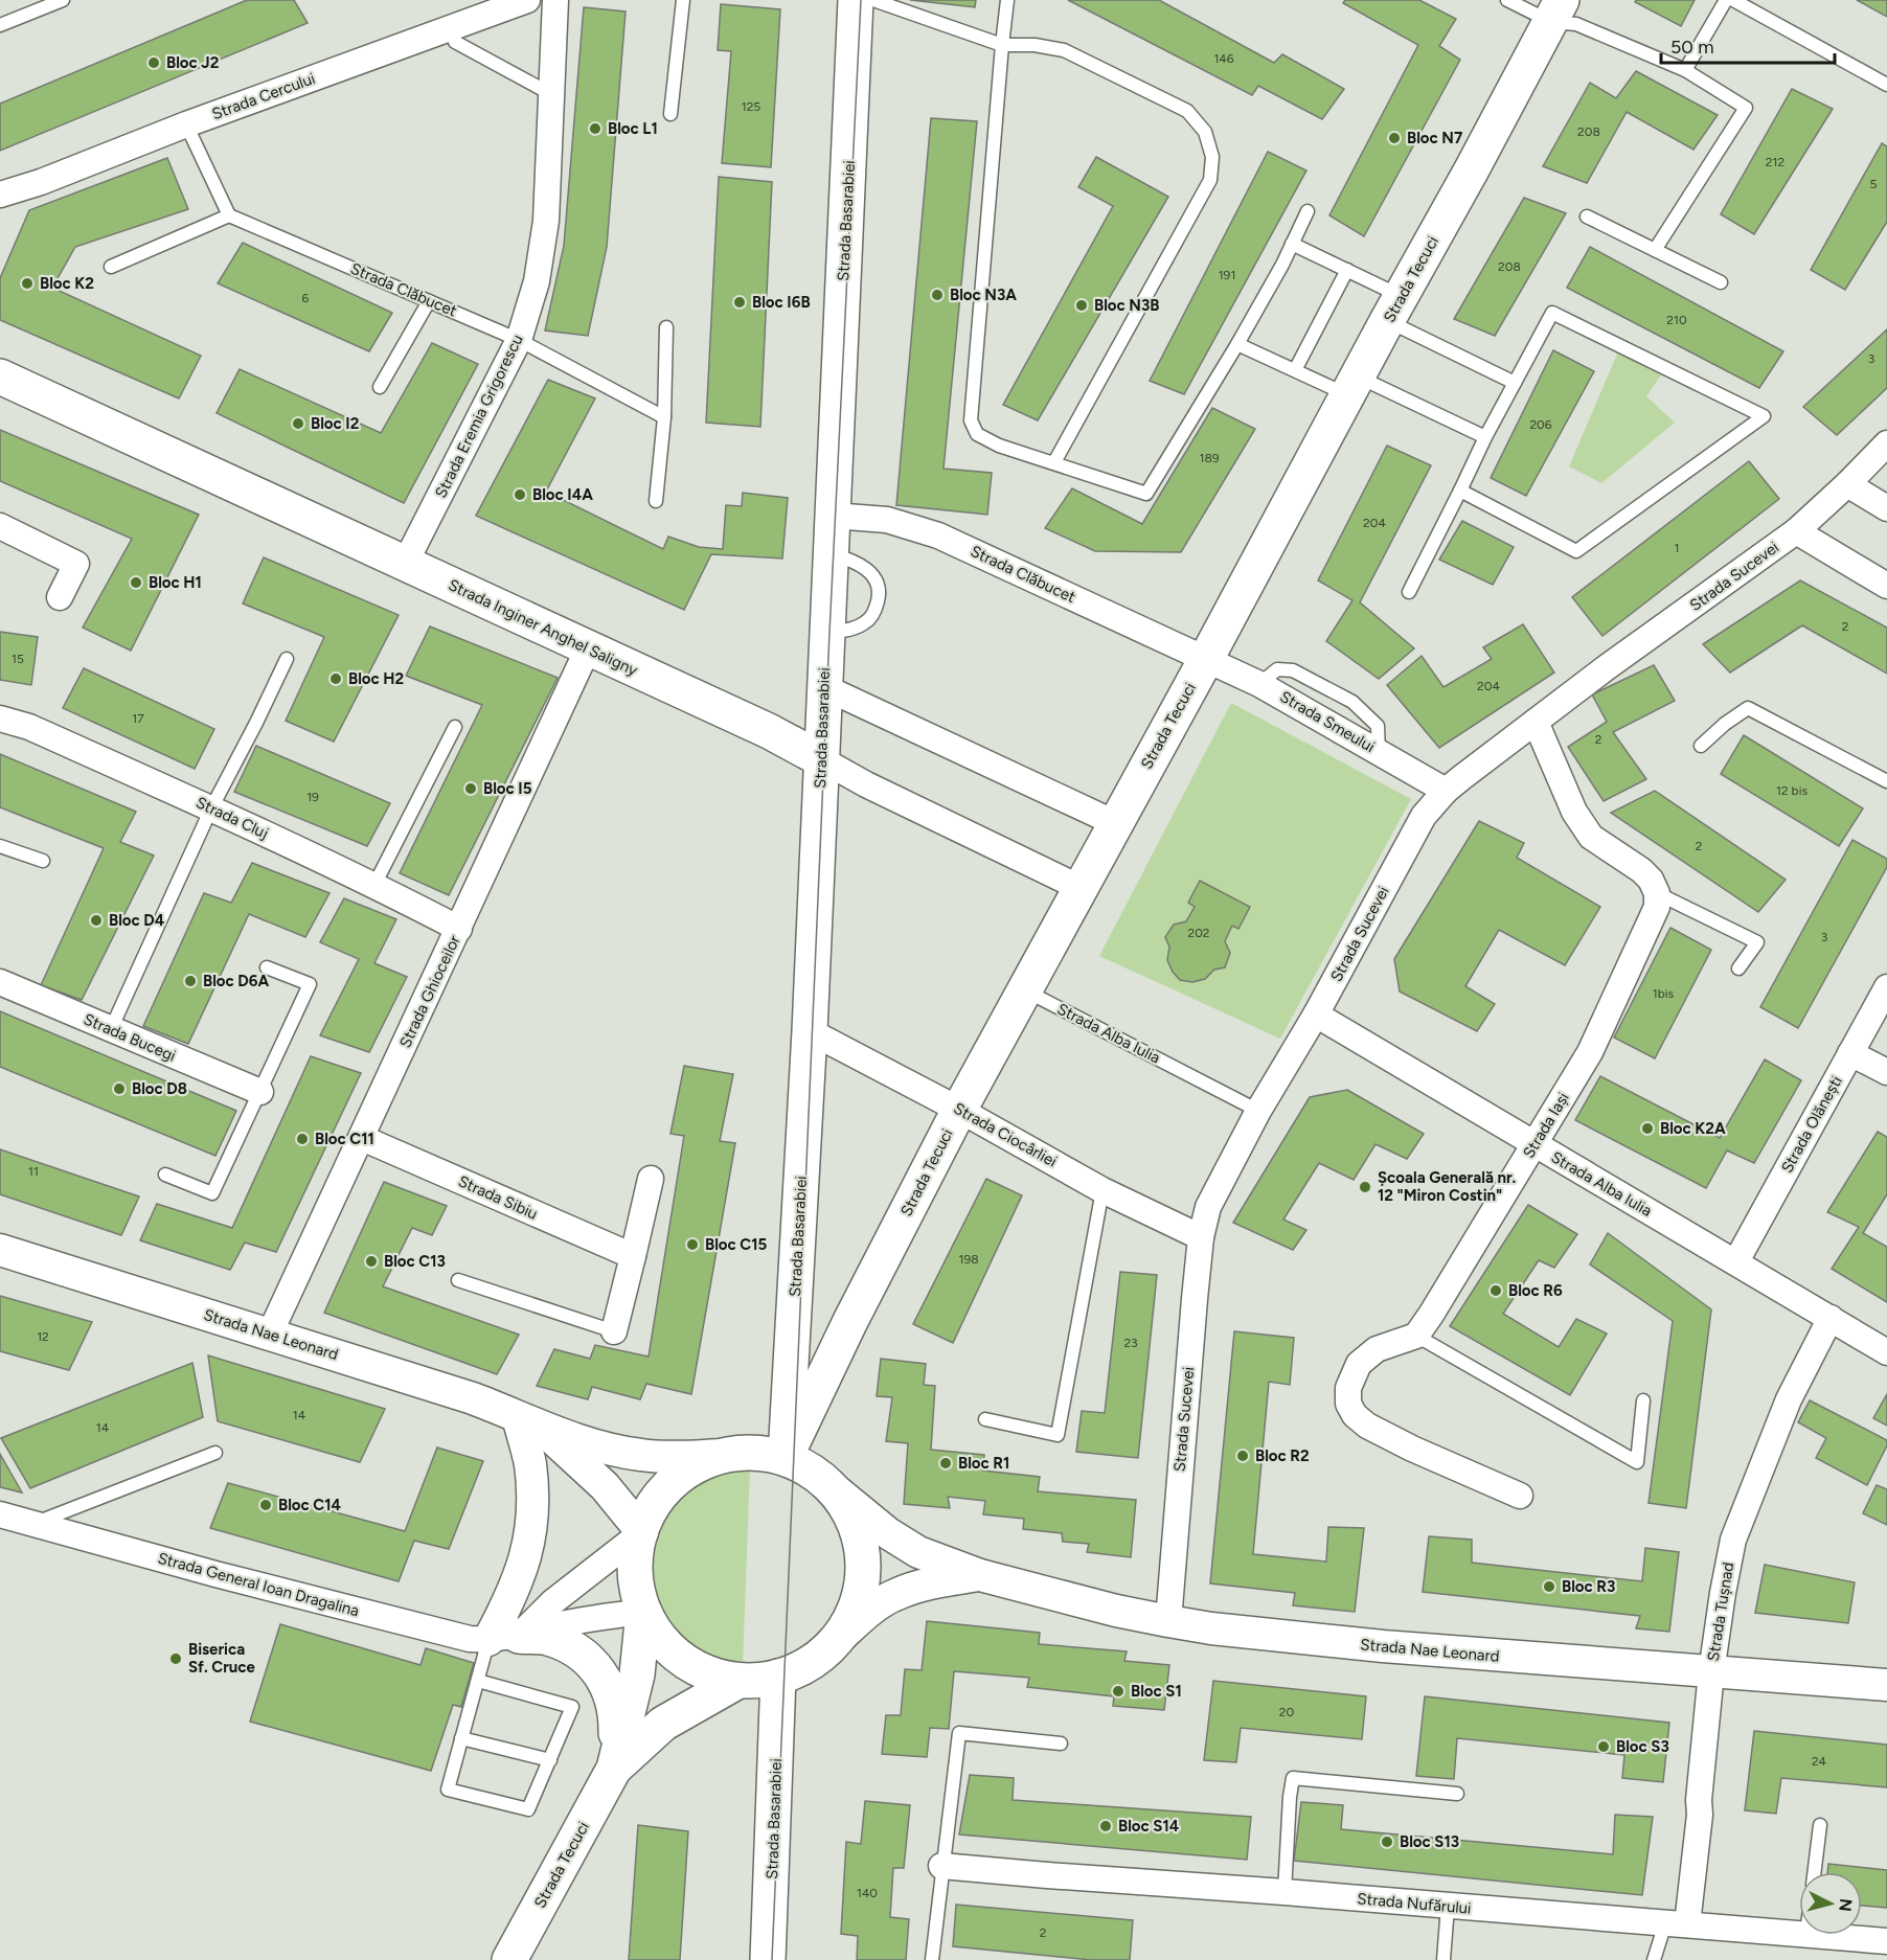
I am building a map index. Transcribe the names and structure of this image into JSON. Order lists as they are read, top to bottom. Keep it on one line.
{"streets":{"main road":["Strada Basarabiei","Strada Tecuci","Strada Inginer Anghel Saligny"],"street":["Strada Cercului","Strada Clăbucet","Strada Eremia Grigorescu","Strada Sucevei","Strada Smeului","Strada Cluj","Strada Ghioceilor","Strada Alba Iulia","Strada Bucegi","Strada Olănești","Strada Iași","Strada Ciocârliei","Strada Sibiu","Strada Nae Leonard","Strada General Ioan Dragalina","Strada Tușnad","Strada Nufărului"]},"crossings":[["Strada Basarabiei","Strada Tecuci"],["Strada Basarabiei","Strada Clăbucet"],["Strada Basarabiei","Strada Inginer Anghel Saligny"],["Strada Basarabiei","Strada Ciocârliei"],["Strada Tecuci","Strada Clăbucet"],["Strada Tecuci","Strada Inginer Anghel Saligny"],["Strada Tecuci","Strada Smeului"],["Strada Tecuci","Strada Alba Iulia"],["Strada Tecuci","Strada Ciocârliei"],["Strada Clăbucet","Strada Eremia Grigorescu"],["Strada Clăbucet","Strada Smeului"],["Strada Eremia Grigorescu","Strada Inginer Anghel Saligny"],["Strada Sucevei","Strada Smeului"],["Strada Sucevei","Strada Alba Iulia"],["Strada Sucevei","Strada Ciocârliei"],["Strada Sucevei","Strada Nae Leonard"],["Strada Inginer Anghel Saligny","Strada Ghioceilor"],["Strada Cluj","Strada Ghioceilor"],["Strada Ghioceilor","Strada Sibiu"],["Strada Ghioceilor","Strada Nae Leonard"],["Strada Alba Iulia","Strada Olănești"],["Strada Alba Iulia","Strada Iași"],["Strada Alba Iulia","Strada Tușnad"],["Strada Nae Leonard","Strada Tușnad"],["Strada Tușnad","Strada Nufărului"]],"places":["Bloc J2","Bloc L1","Bloc N7","Bloc K2","Bloc N3A","Bloc I6B","Bloc N3B","Bloc I2","Bloc I4A","Bloc H1","Bloc H2","Bloc I5","Bloc D4","Bloc D6A","Bloc D8","Bloc K2A","Bloc C11","Școala Generală nr. 12 \"Miron Costin\"","Bloc C15","Bloc C13","Bloc R6","Bloc R2","Bloc R1","Bloc C14","Bloc R3","Biserica Sf. Cruce","Bloc S1","Bloc S3","Bloc S14","Bloc S13"],"house_numbers":["146","125","208","212","5","208","191","6","210","3","206","189","204","1","2","15","204","17","2","12 bis","19","2","202","3","1bis","11","198","12","23","14","14","20","24","140","2"],"scale_bar":"50 m","north":"right"}
